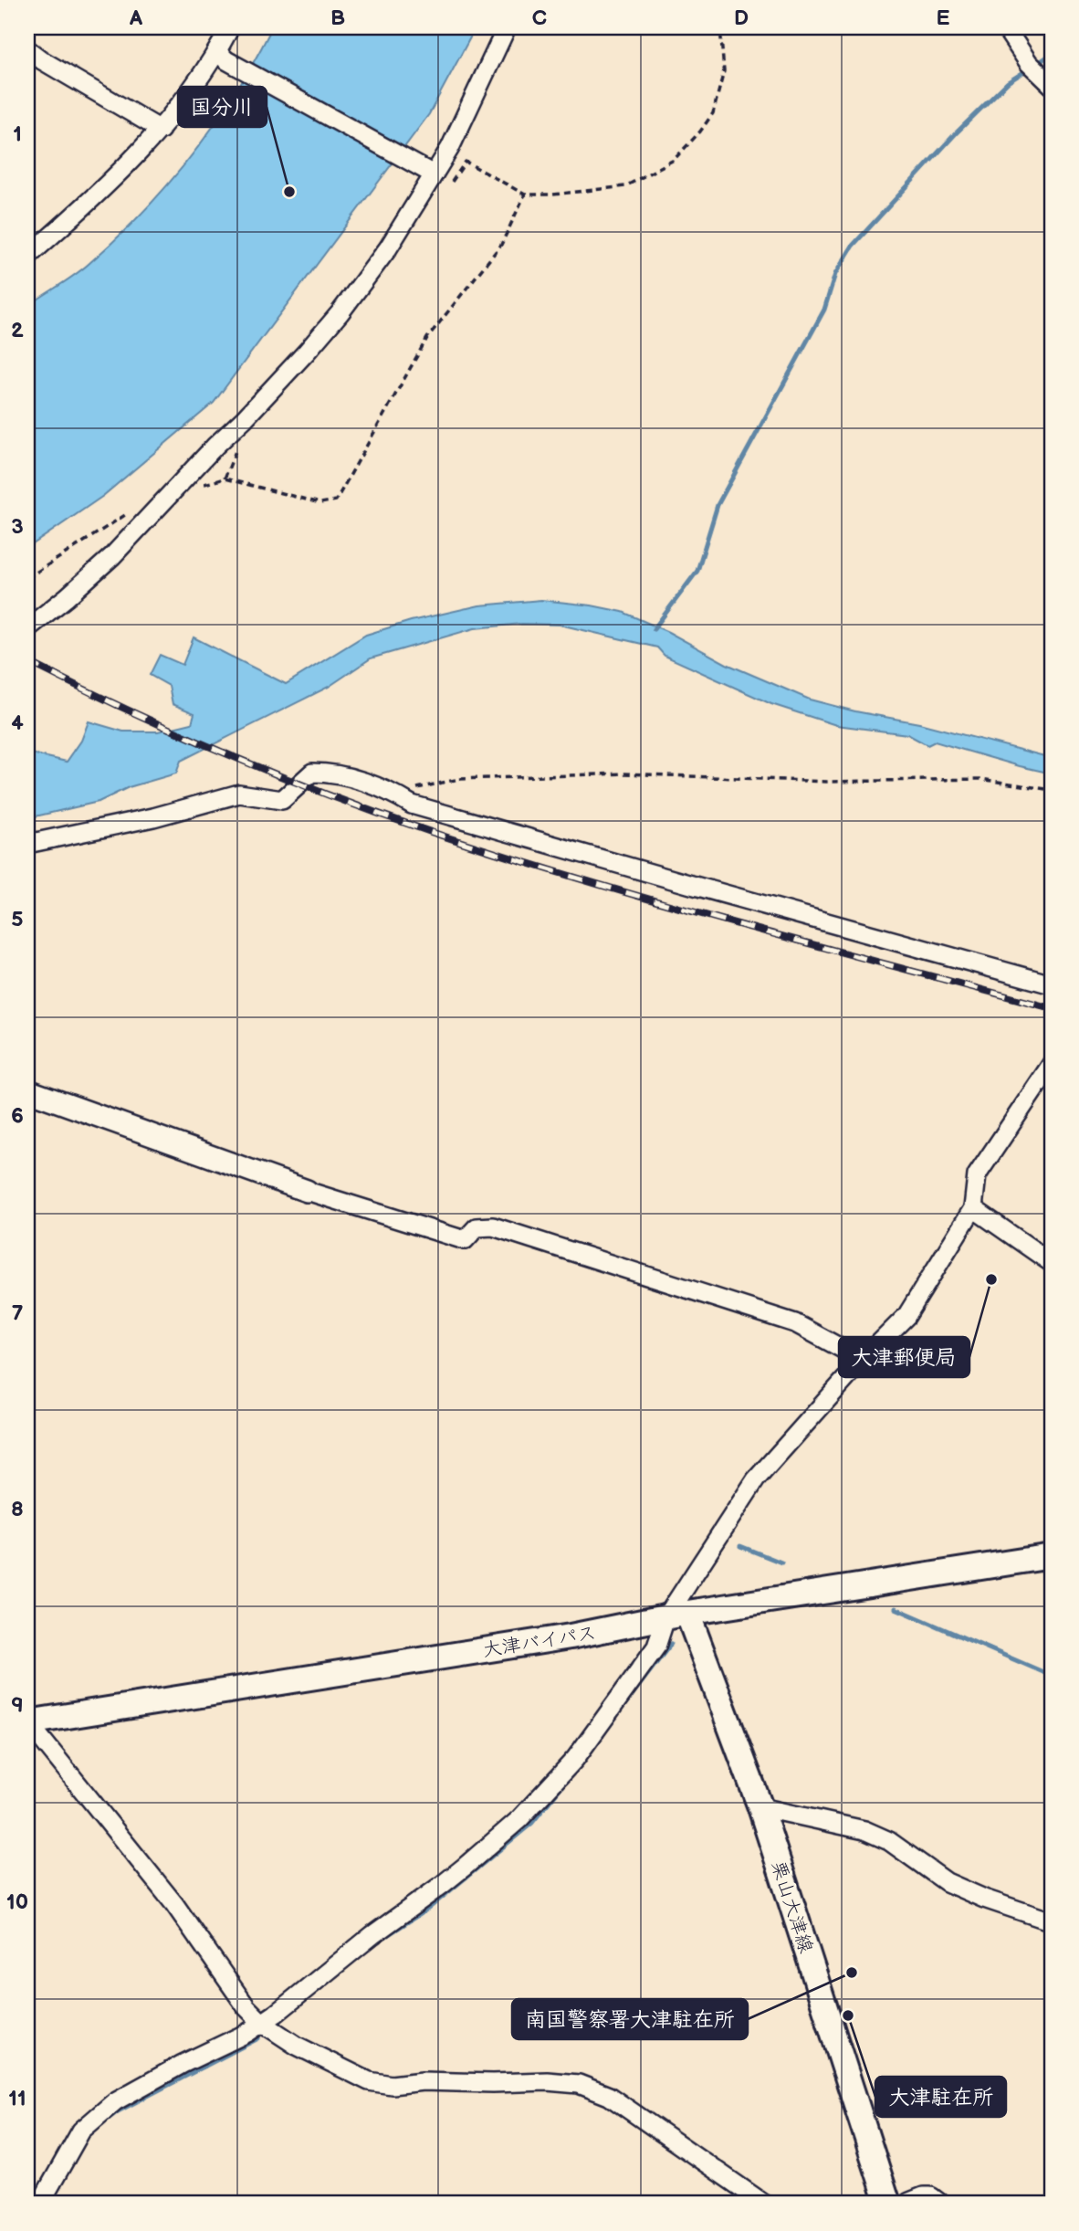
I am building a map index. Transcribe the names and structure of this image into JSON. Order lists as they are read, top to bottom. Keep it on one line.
{"streets":{"main road":["大津バイパス","栗山大津線"]},"crossings":[["大津バイパス","栗山大津線"]],"places":["国分川","大津郵便局","南国警察署大津駐在所","大津駐在所"],"grid":{"columns":["A","B","C","D","E"],"rows":["1","2","3","4","5","6","7","8","9","10","11"]}}
